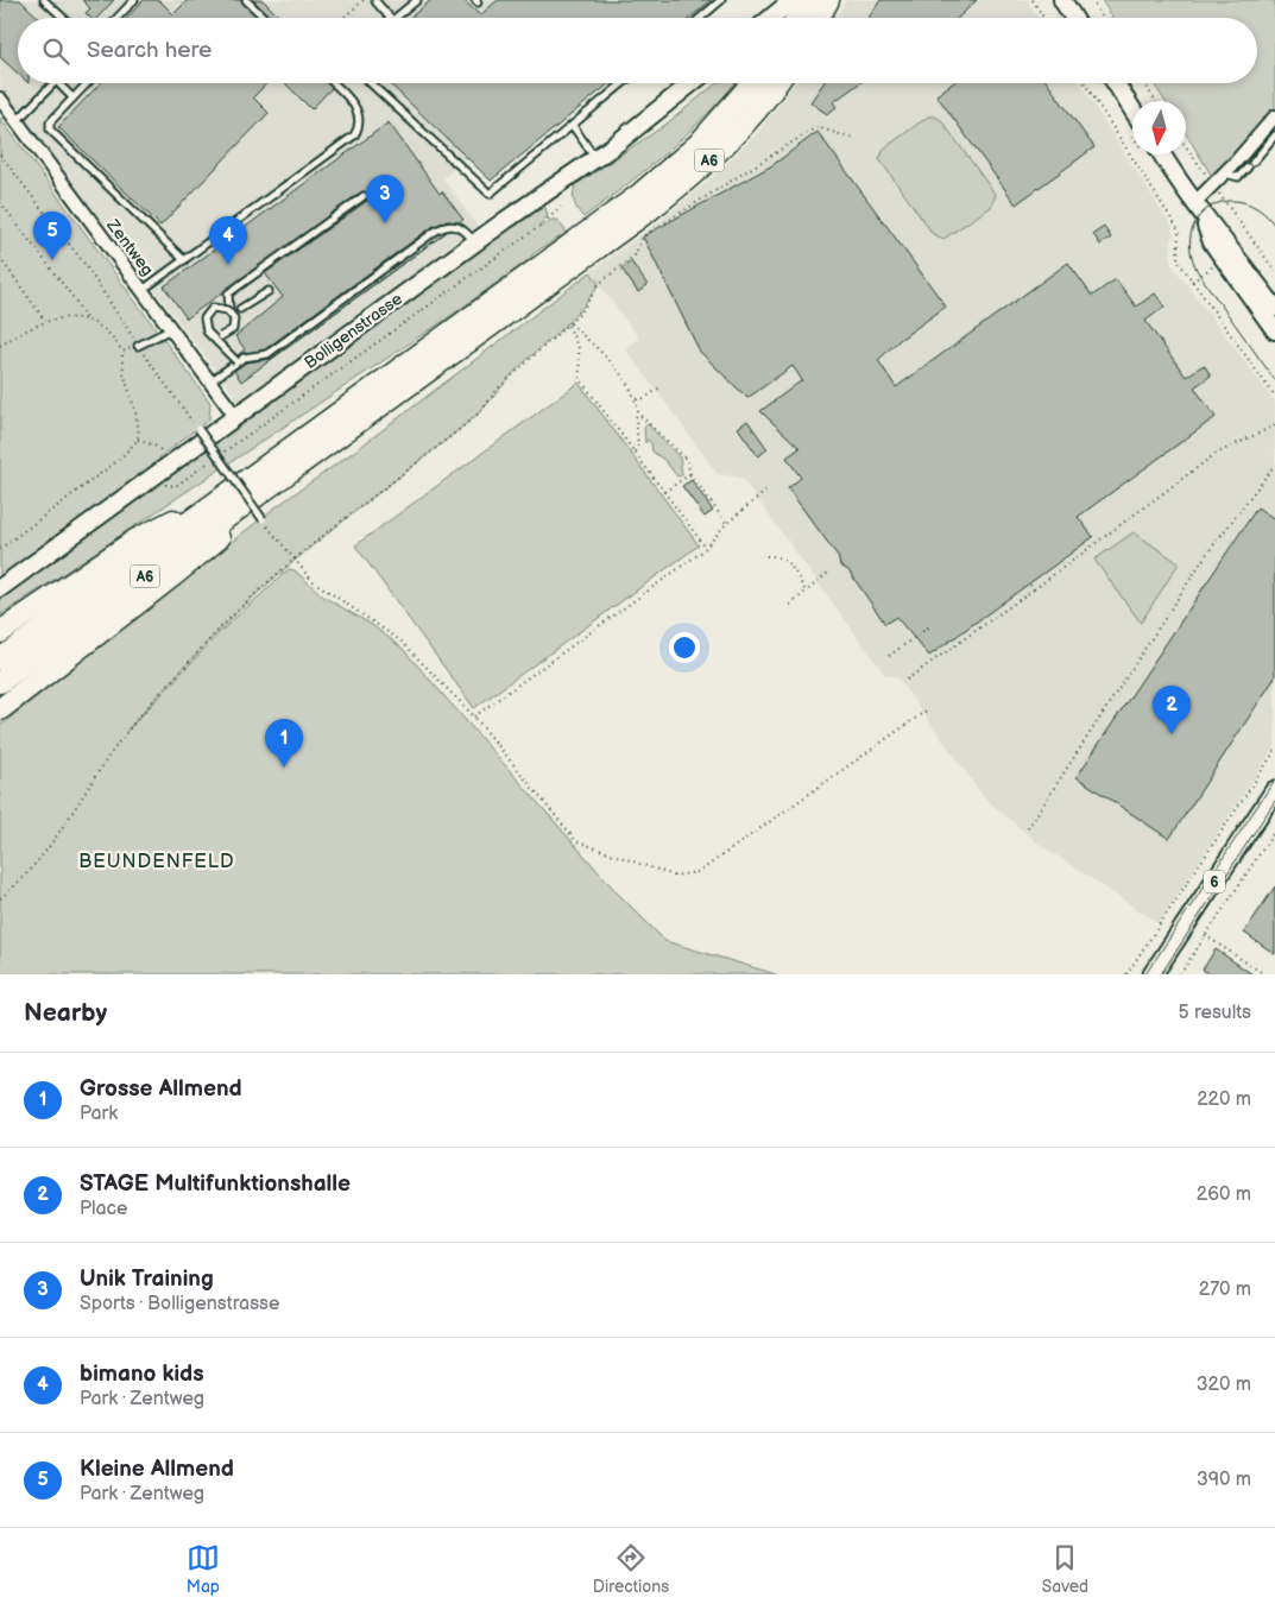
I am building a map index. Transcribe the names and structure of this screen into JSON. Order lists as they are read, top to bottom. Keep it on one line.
{"streets":{"highway":["A6"],"main road":["Bolligenstrasse","6"],"street":["Zentweg"]},"crossings":[["Zentweg","Bolligenstrasse"]],"districts":["BEUNDENFELD"],"north":"bottom","page":{"search":"Search here","pins":["3","5","4","2","1"],"heading":["Nearby","5 results"],"list":[{"mark":"1","name":"Grosse Allmend","note":"Park","value":"220 m"},{"mark":"2","name":"STAGE Multifunktionshalle","note":"Place","value":"260 m"},{"mark":"3","name":"Unik Training","note":"Sports · Bolligenstrasse","value":"270 m"},{"mark":"4","name":"bimano kids","note":"Park · Zentweg","value":"320 m"},{"mark":"5","name":"Kleine Allmend","note":"Park · Zentweg","value":"390 m"}],"nav":["Map","Directions","Saved"]}}
